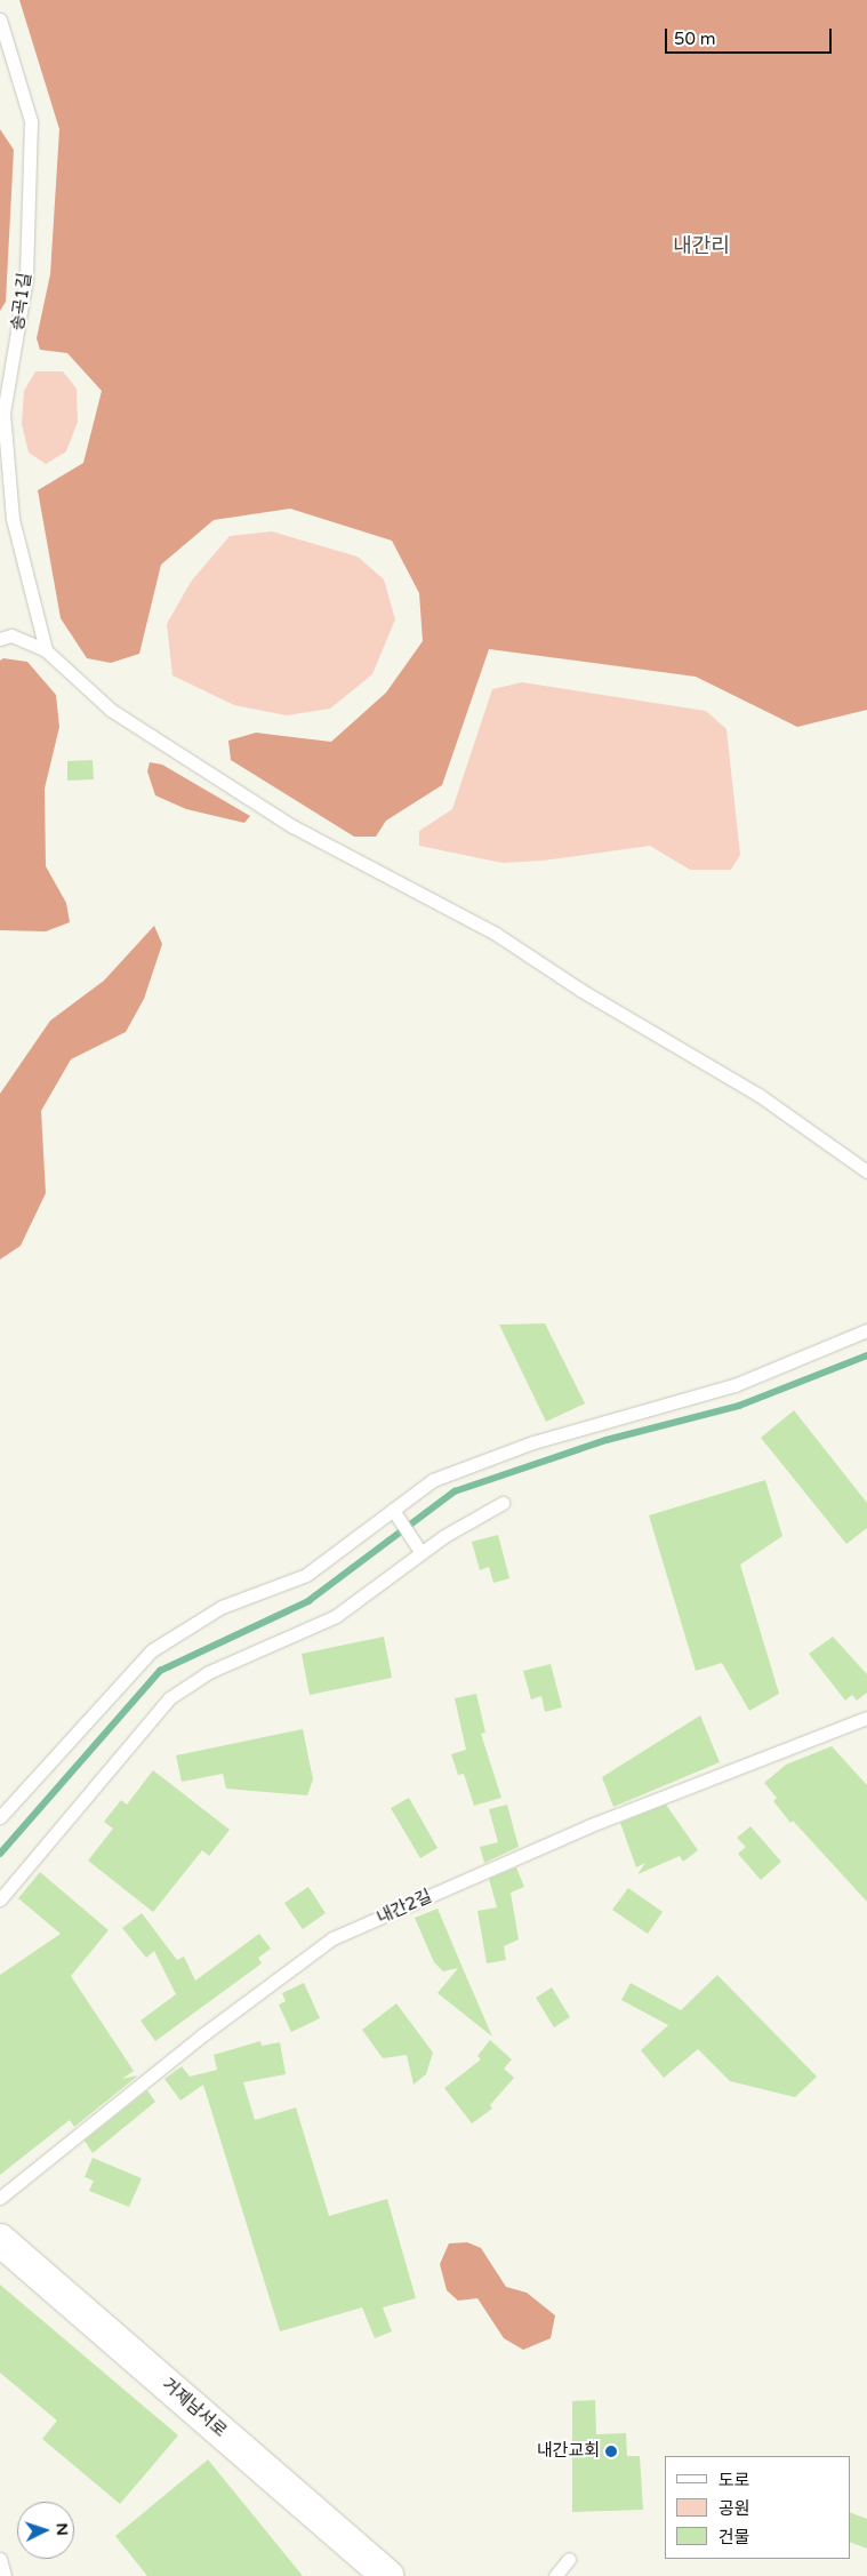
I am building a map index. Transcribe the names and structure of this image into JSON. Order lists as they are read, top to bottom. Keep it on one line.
{"streets":{"main road":["거제남서로"],"lane":["송곡1길","내간2길"]},"districts":["내간리"],"places":["내간교회"],"legend":["도로","공원","건물"],"scale_bar":"50 m","north":"right"}
